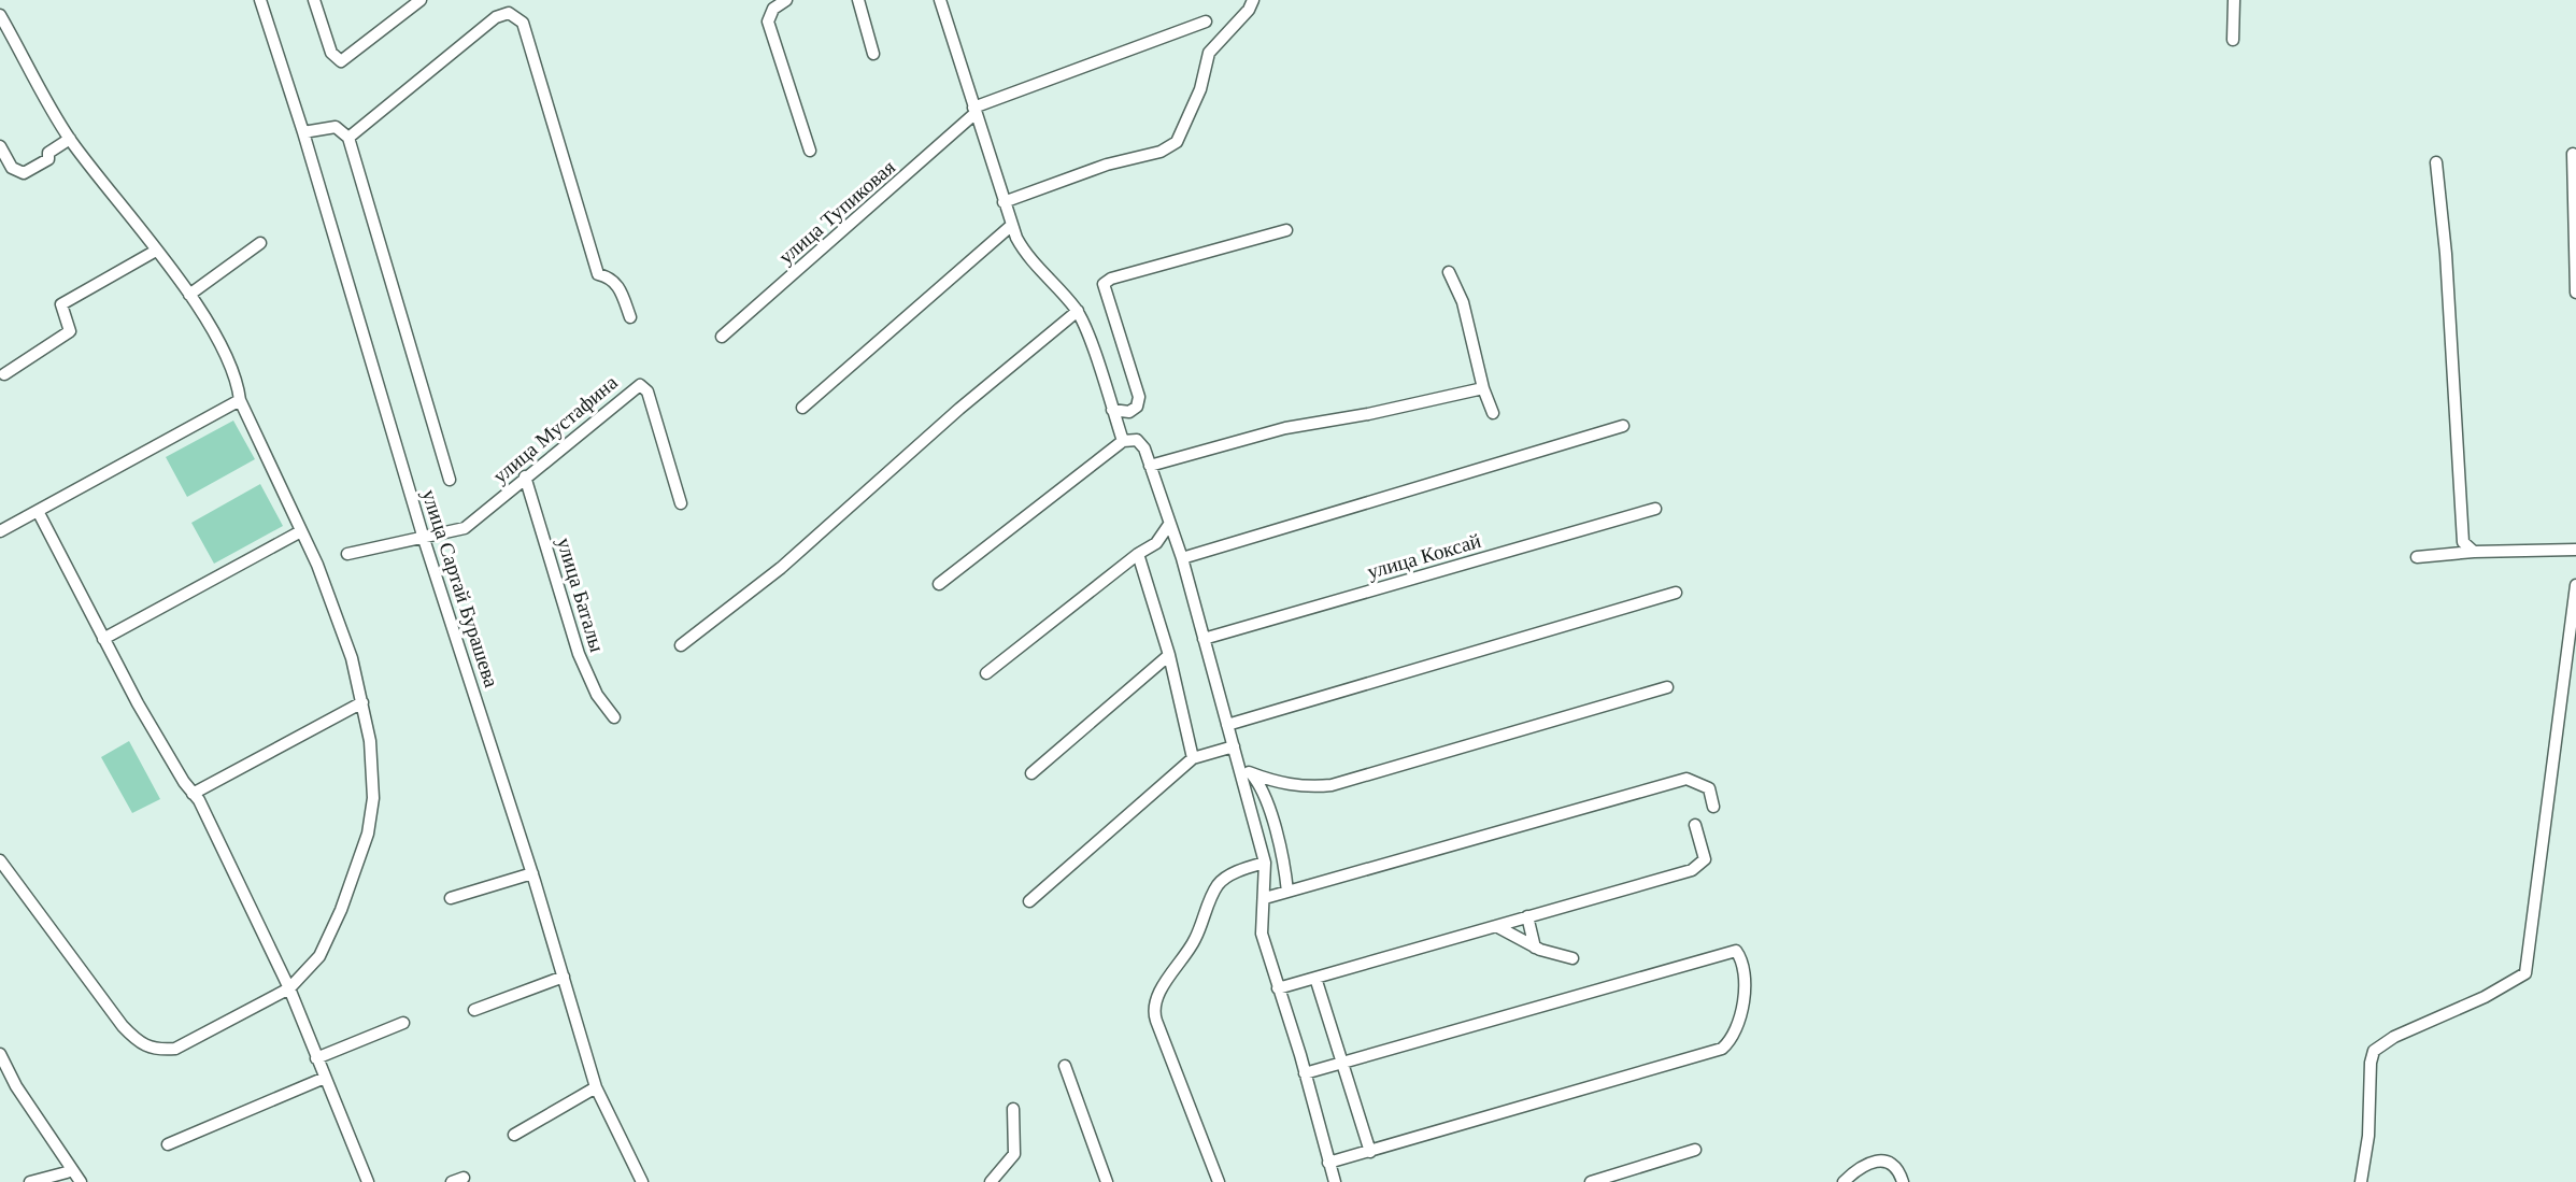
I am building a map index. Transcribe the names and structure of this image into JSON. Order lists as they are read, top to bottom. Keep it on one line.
{"streets":{"street":["улица Тупиковая","улица Мустафина","улица Коксай","улица Сартай Бурашева","улица Баталы"]},"crossings":[["улица Мустафина","улица Сартай Бурашева"],["улица Мустафина","улица Баталы"]]}
